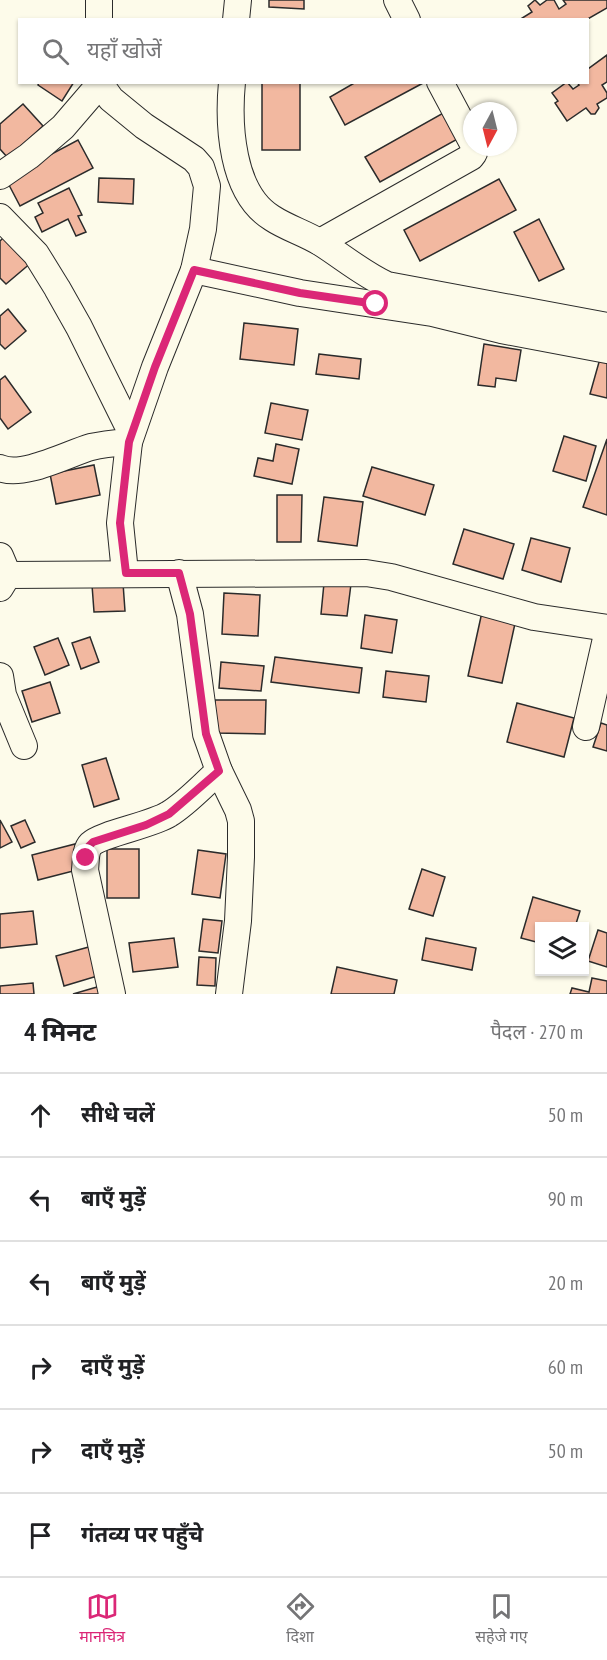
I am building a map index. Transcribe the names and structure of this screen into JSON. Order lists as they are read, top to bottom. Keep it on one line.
{"north":"bottom","page":{"search":"यहाँ खोजें","heading":["4 मिनट","पैदल · 270 m"],"list":[["सीधे चलें","50 m"],["बाएँ मुड़ें","90 m"],["बाएँ मुड़ें","20 m"],["दाएँ मुड़ें","60 m"],["दाएँ मुड़ें","50 m"],"गंतव्य पर पहुँचे"],"nav":["मानचित्र","दिशा","सहेजे गए"]}}
